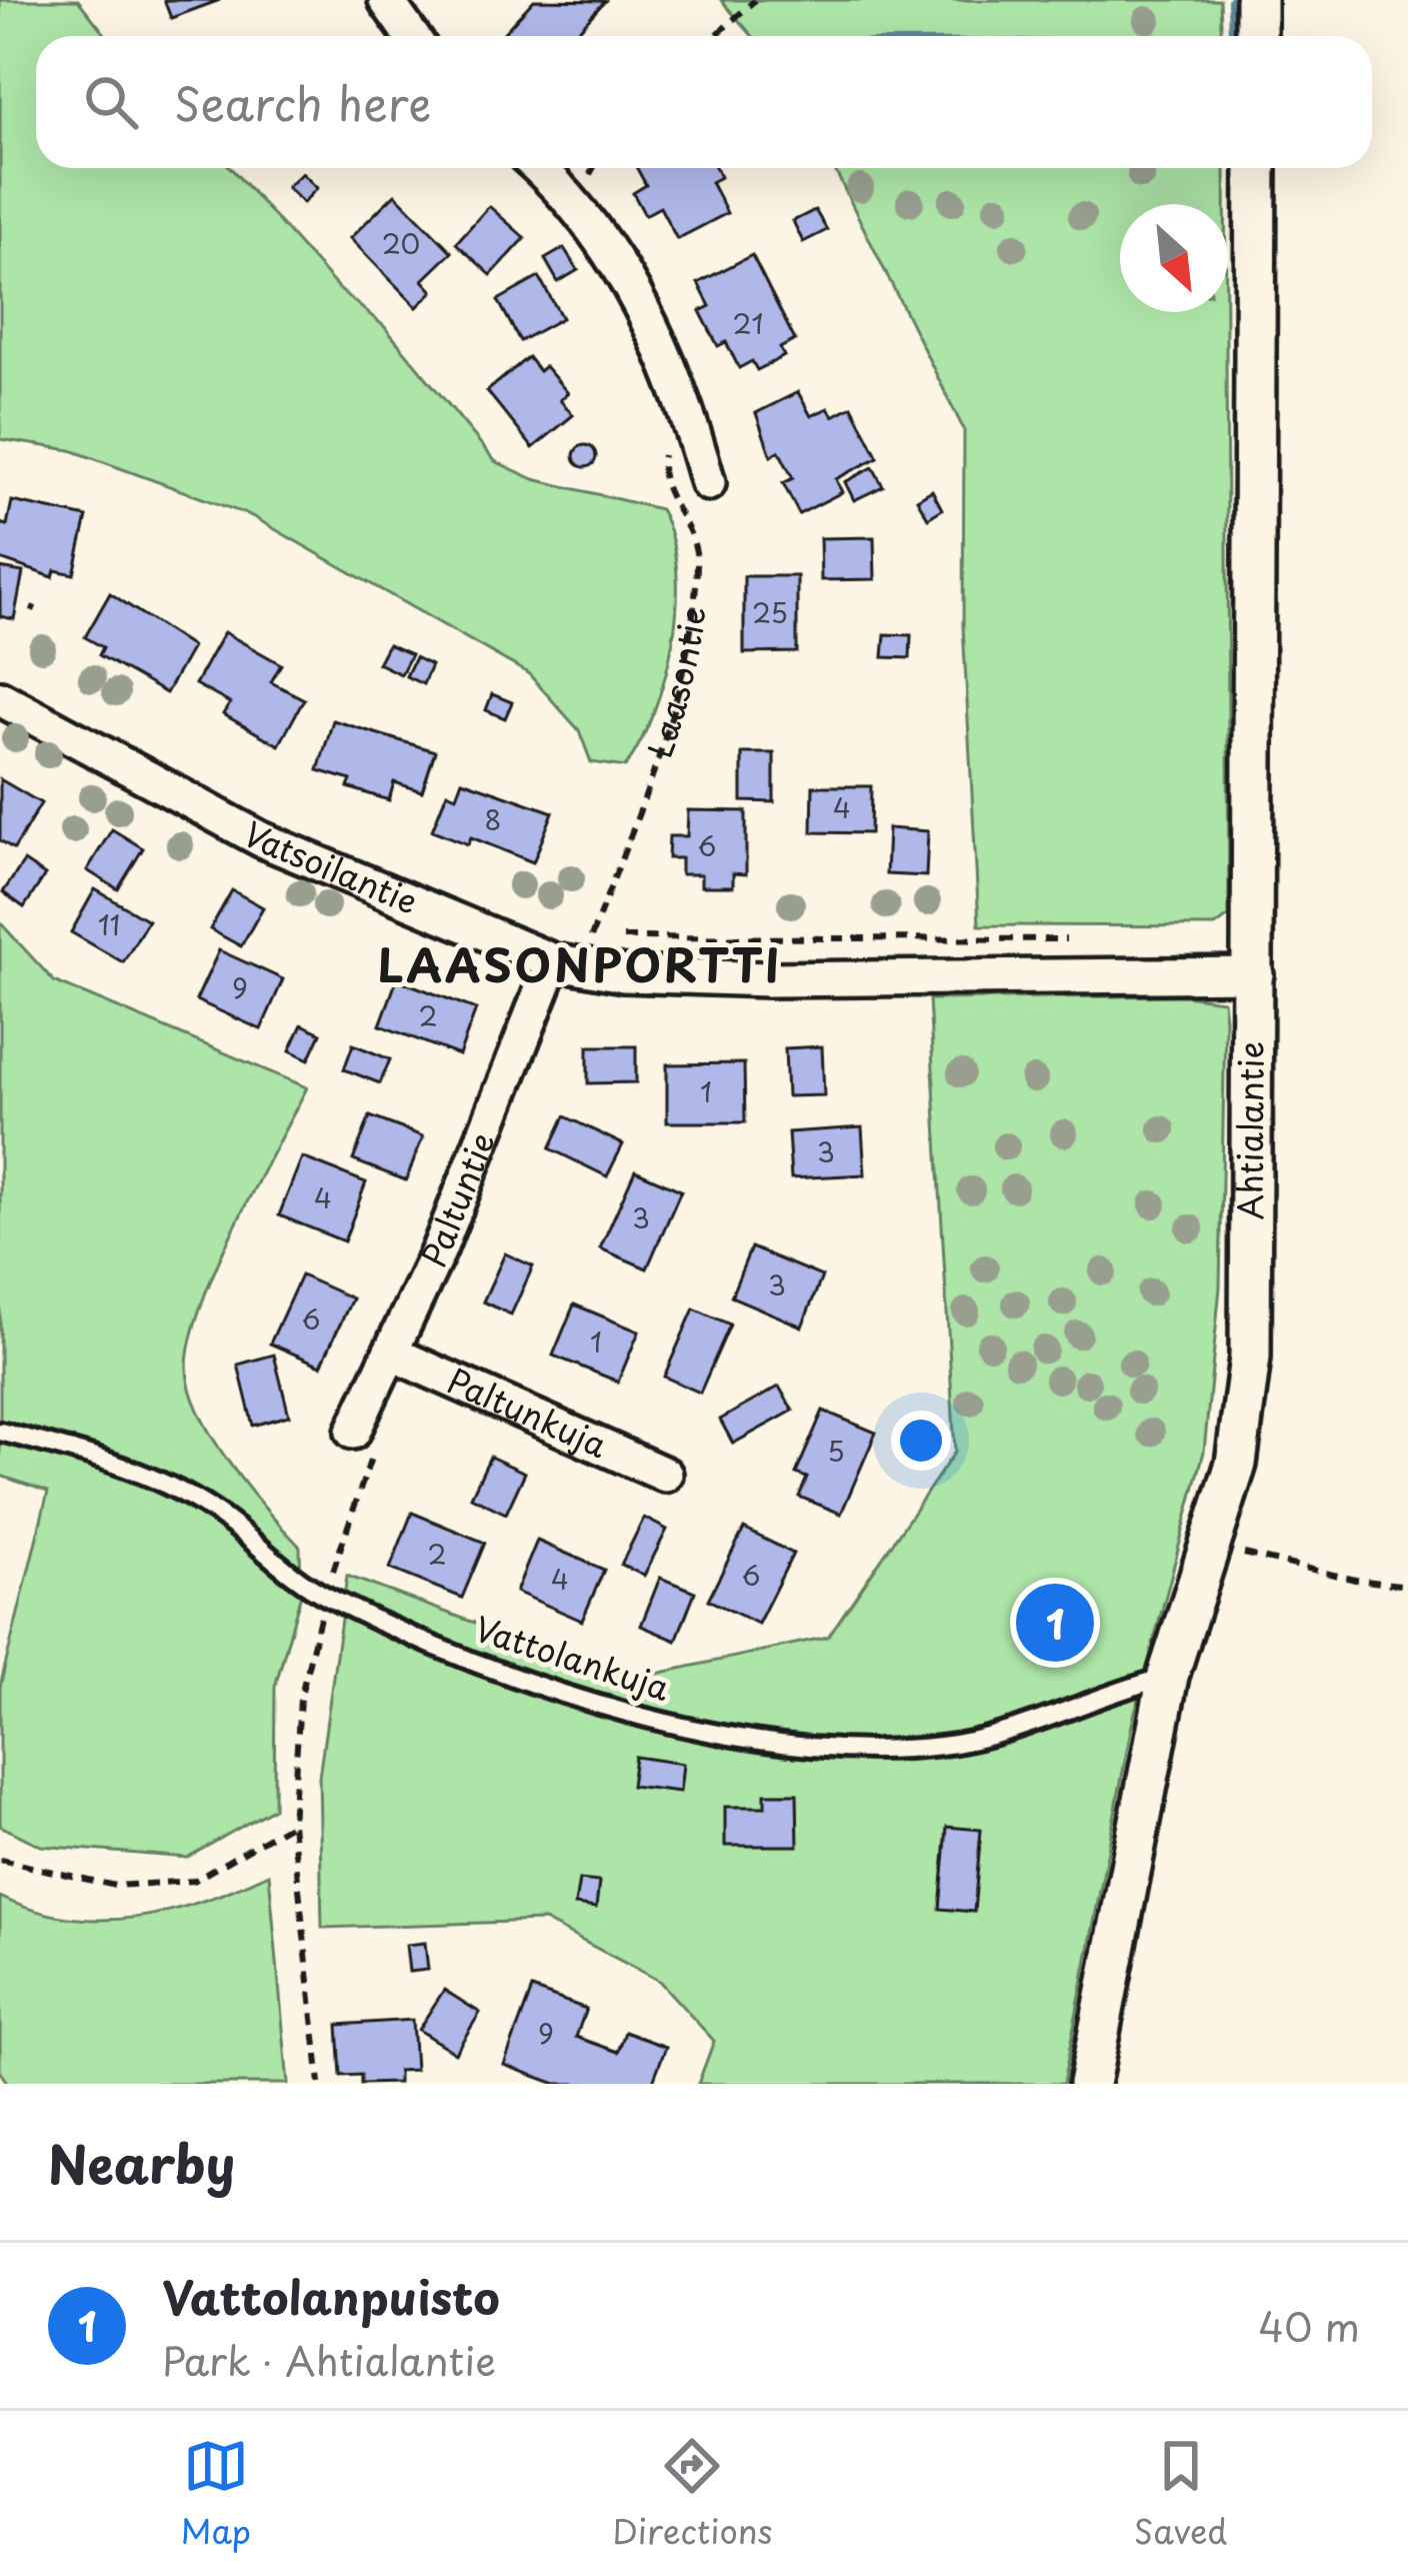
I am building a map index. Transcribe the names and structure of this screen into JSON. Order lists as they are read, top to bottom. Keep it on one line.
{"streets":{"street":["Vatsoilantie","Ahtialantie","Paltuntie","Paltunkuja"],"lane":["Vattolankuja"],"path":["Laasontie"]},"crossings":[["Vatsoilantie","Ahtialantie"],["Vatsoilantie","Paltuntie"],["Ahtialantie","Vattolankuja"],["Paltuntie","Paltunkuja"]],"districts":["LAASONPORTTI"],"house_numbers":["20","21","25","4","8","6","11","9","2","1","3","4","3","3","6","1","5","2","6","4","9"],"north":"bottom right","page":{"search":"Search here","pins":"1","heading":"Nearby","list":[{"mark":"1","name":"Vattolanpuisto","note":"Park · Ahtialantie","value":"40 m"}],"nav":["Map","Directions","Saved"]}}
